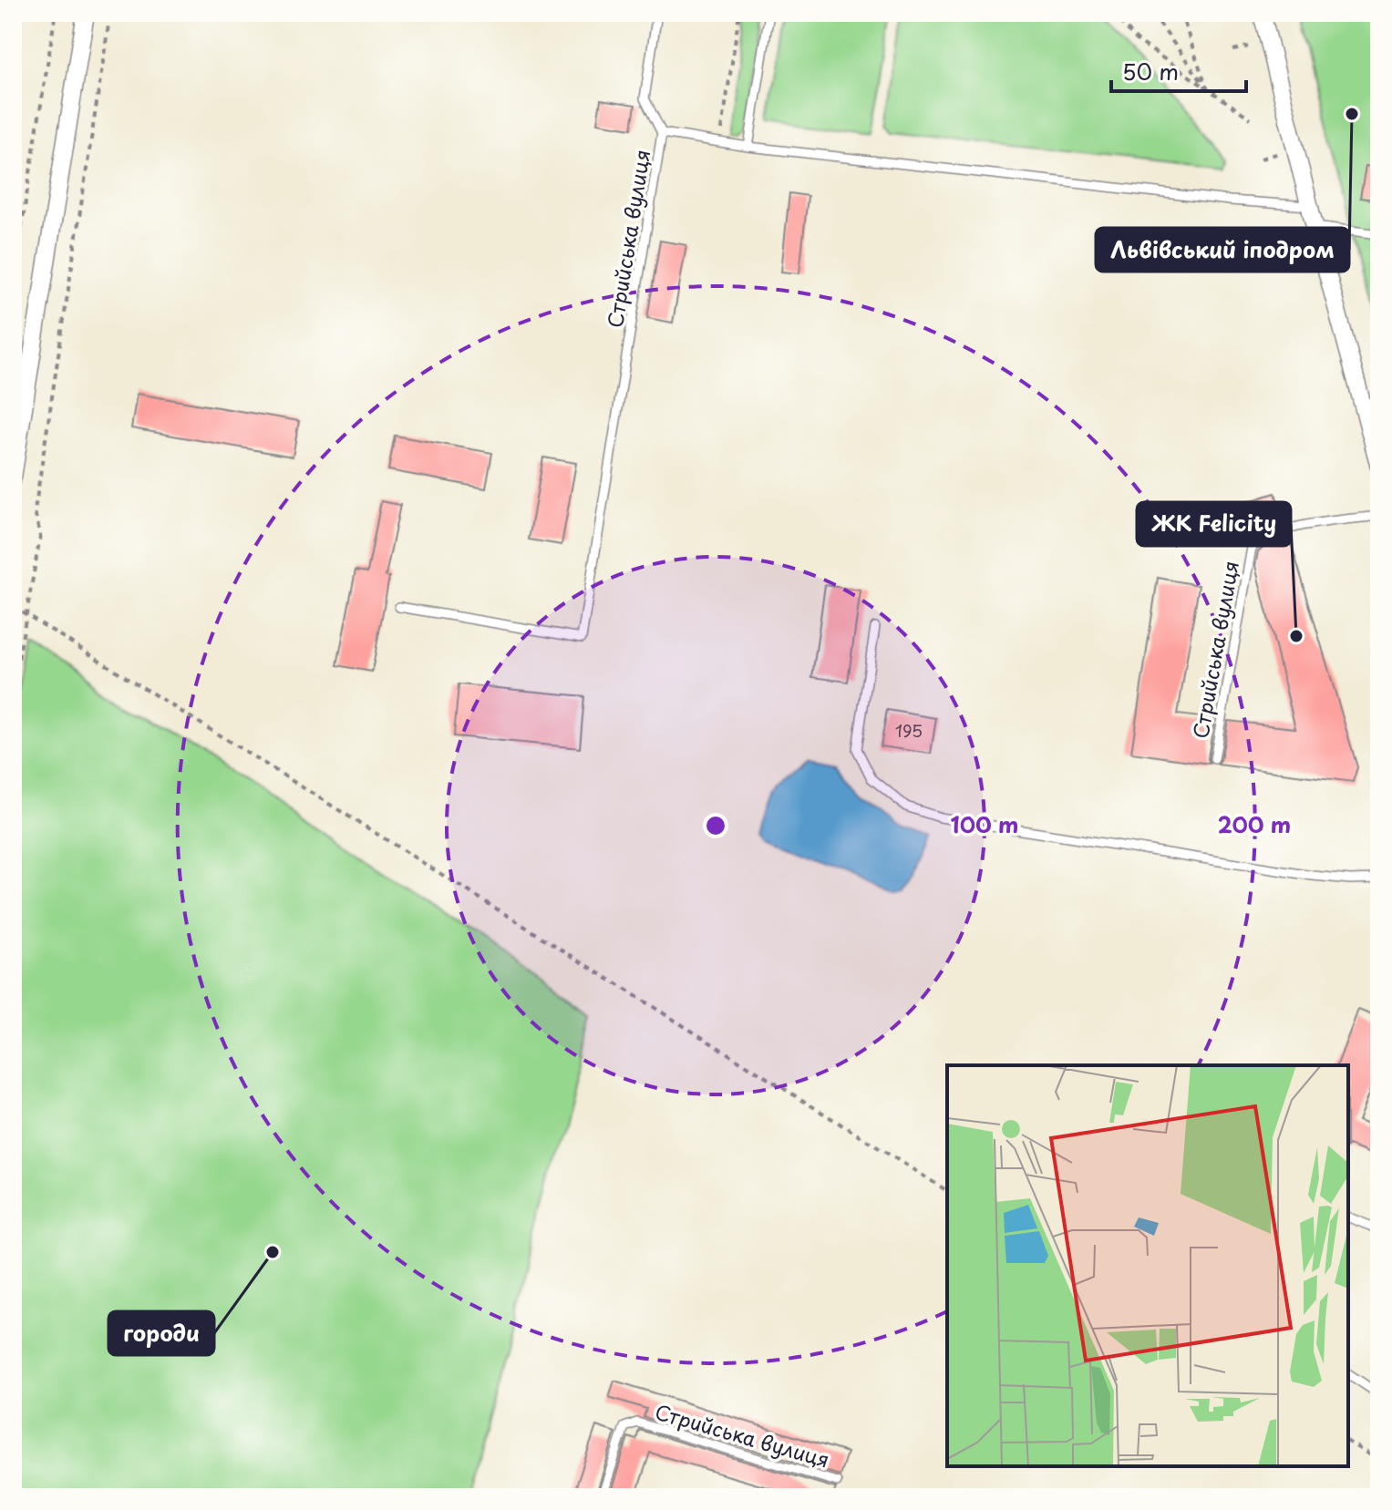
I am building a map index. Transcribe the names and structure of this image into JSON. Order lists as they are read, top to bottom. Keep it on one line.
{"streets":{"lane":["Стрийська вулиця"]},"places":["Львівський іподром","ЖК Felicity","городи"],"house_numbers":["195"],"scale_bar":"50 m","rings":["100 m","200 m"]}
